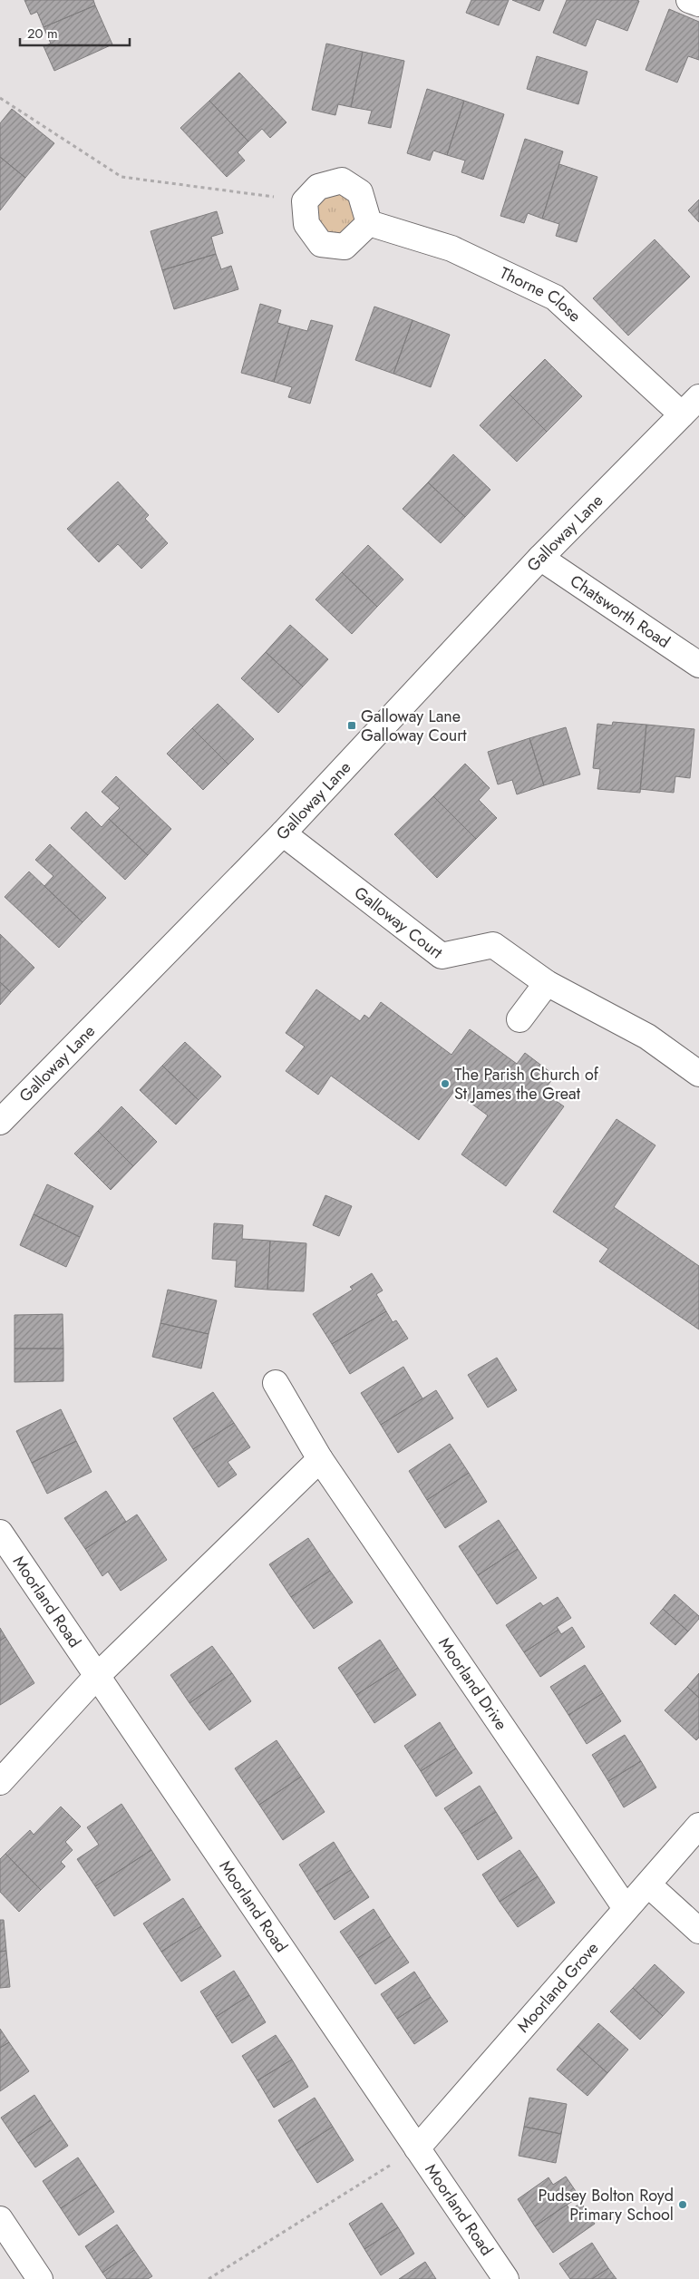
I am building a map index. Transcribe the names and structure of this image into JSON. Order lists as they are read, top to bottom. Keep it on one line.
{"streets":{"street":["Thorne Close","Galloway Lane","Chatsworth Road","Galloway Court","Moorland Road","Moorland Drive","Moorland Grove"]},"crossings":[["Thorne Close","Galloway Lane"],["Galloway Lane","Chatsworth Road"],["Galloway Lane","Galloway Court"],["Moorland Road","Moorland Grove"],["Moorland Drive","Moorland Grove"]],"places":{"transit":["Galloway Lane Galloway Court"],"other":["The Parish Church of St James the Great","Pudsey Bolton Royd Primary School"]},"scale_bar":"20 m"}
